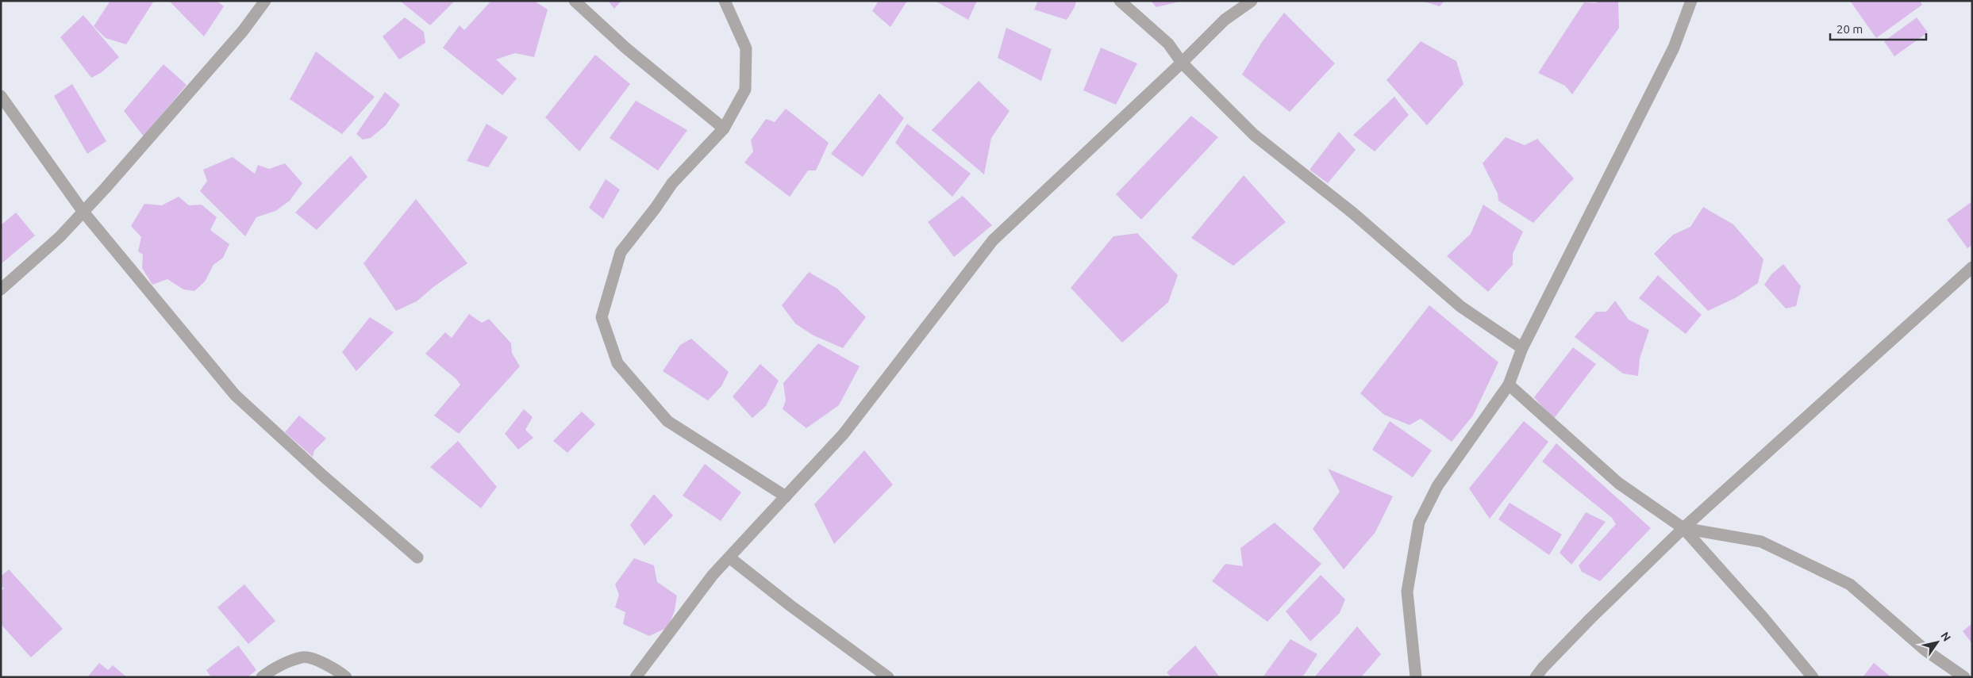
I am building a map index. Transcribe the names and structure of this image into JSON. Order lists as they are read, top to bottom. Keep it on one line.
{"scale_bar":"20 m","north":"top right"}
